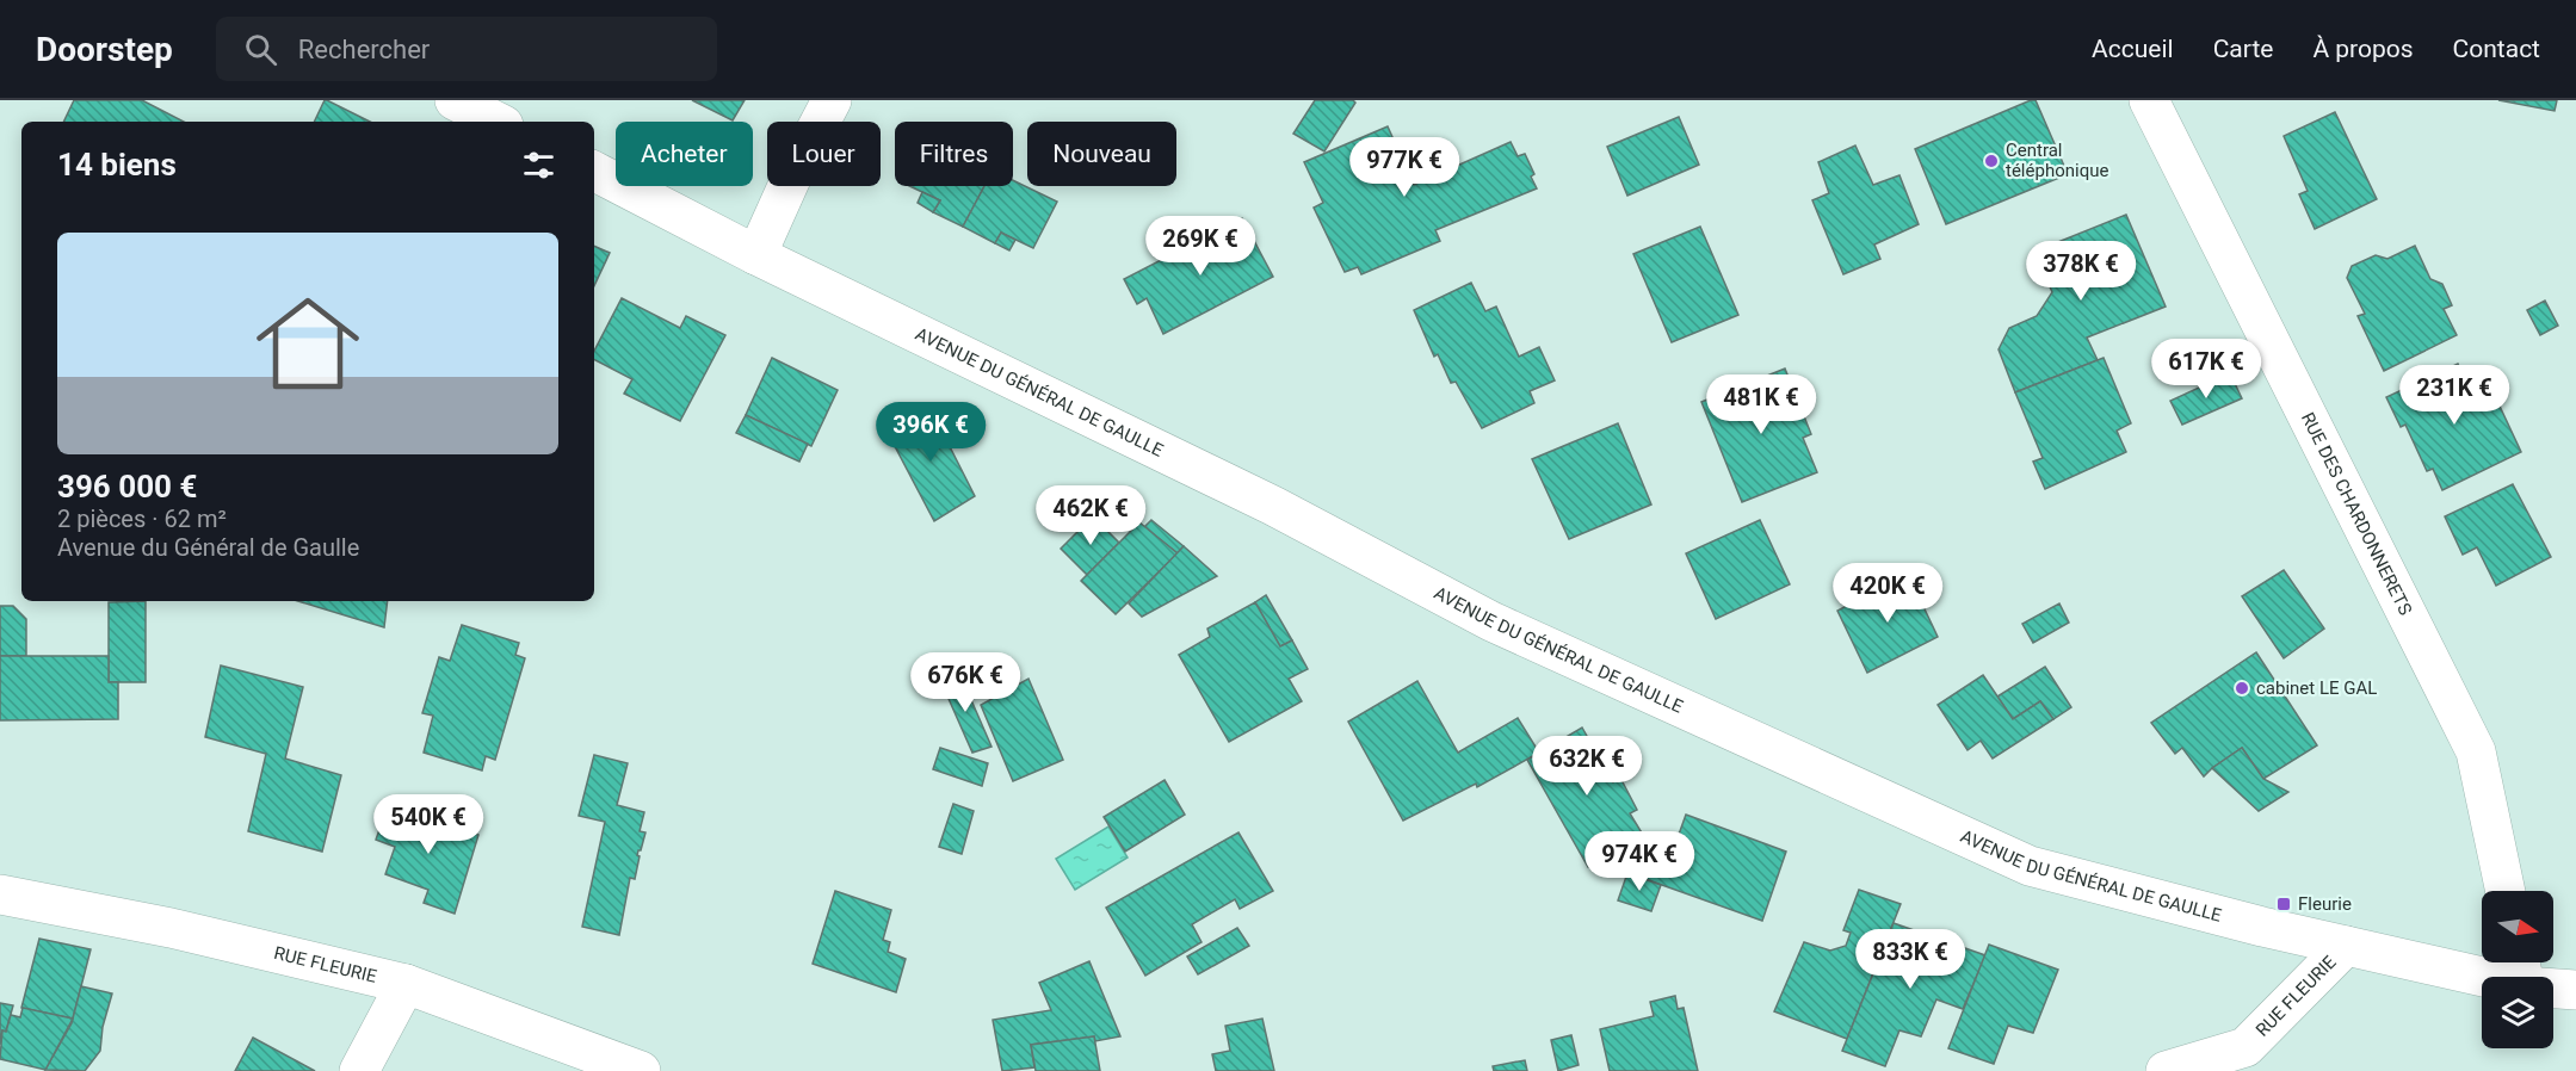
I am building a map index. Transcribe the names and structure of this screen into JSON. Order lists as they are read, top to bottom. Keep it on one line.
{"streets":{"street":["AVENUE DU GÉNÉRAL DE GAULLE","RUE DES CHARDONNERETS","RUE FLEURIE"]},"crossings":[["AVENUE DU GÉNÉRAL DE GAULLE","RUE FLEURIE"]],"places":{"other":["Central téléphonique","cabinet LE GAL"],"transit":["Fleurie"]},"north":"right","page":{"header":"Doorstep","search":"Rechercher","nav":["Accueil","Carte","À propos","Contact"],"chip":["Acheter","Louer","Filtres","Nouveau"],"heading":"14 biens","price":["977K €","269K €","378K €","617K €","231K €","481K €","396K €","462K €","420K €","676K €","632K €","540K €","974K €","833K €"],"list":[{"name":"396 000 €","note":"2 pièces · 62 m² · Avenue du Général de Gaulle"}]}}
